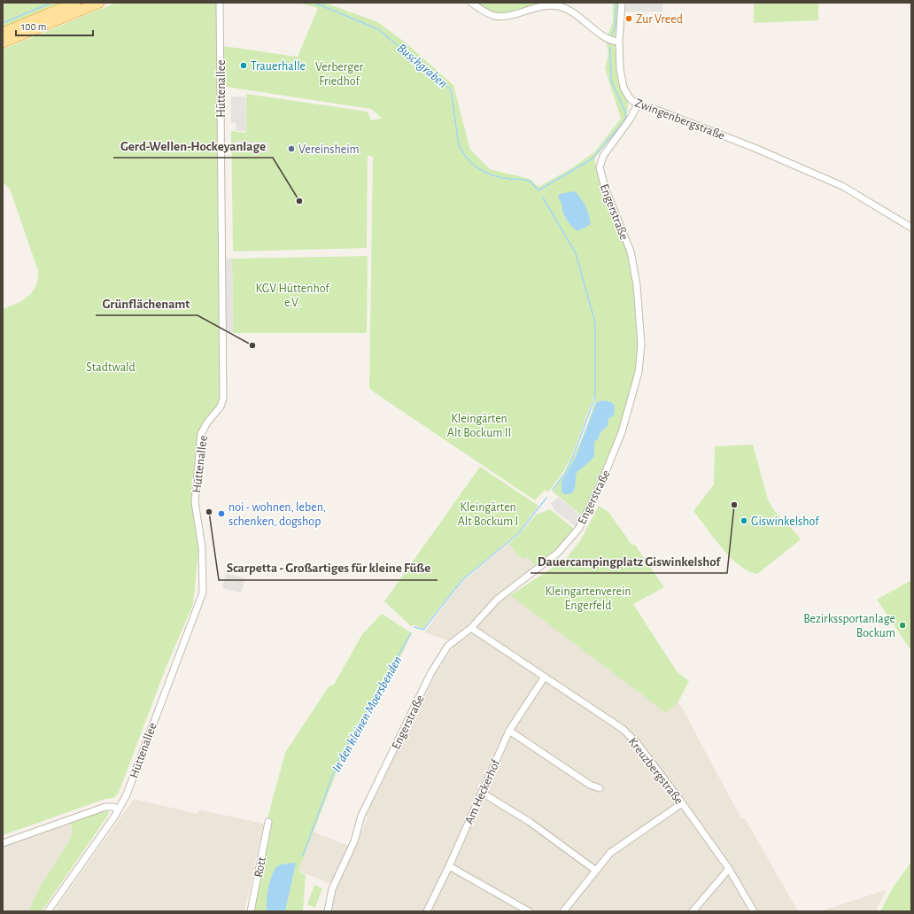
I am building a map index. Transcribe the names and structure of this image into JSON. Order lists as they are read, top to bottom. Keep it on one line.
{"streets":{"street":["Hüttenallee","Zwingenbergstraße","Engerstraße","Kreuzbergstraße","Am Heckerhof","Rott"]},"crossings":[["Zwingenbergstraße","Engerstraße"],["Engerstraße","Kreuzbergstraße"],["Kreuzbergstraße","Am Heckerhof"]],"water":["Buschgraben","In den kleinen Moersbenden"],"parks":["Verberger Friedhof","KGV Hüttenhof e.V.","Stadtwald","Kleingärten Alt Bockum II","Kleingärten Alt Bockum I","Kleingartenverein Engerfeld"],"places":["Zur Vreed","Trauerhalle","Vereinsheim","Gerd-Wellen-Hockeyanlage","Grünflächenamt","Dauercampingplatz Giswinkelshof","Scarpetta - Großartiges für kleine Füße","noi - wohnen, leben, schenken, dogshop","Giswinkelshof","Bezirkssportanlage Bockum"],"scale_bar":"100 m"}
